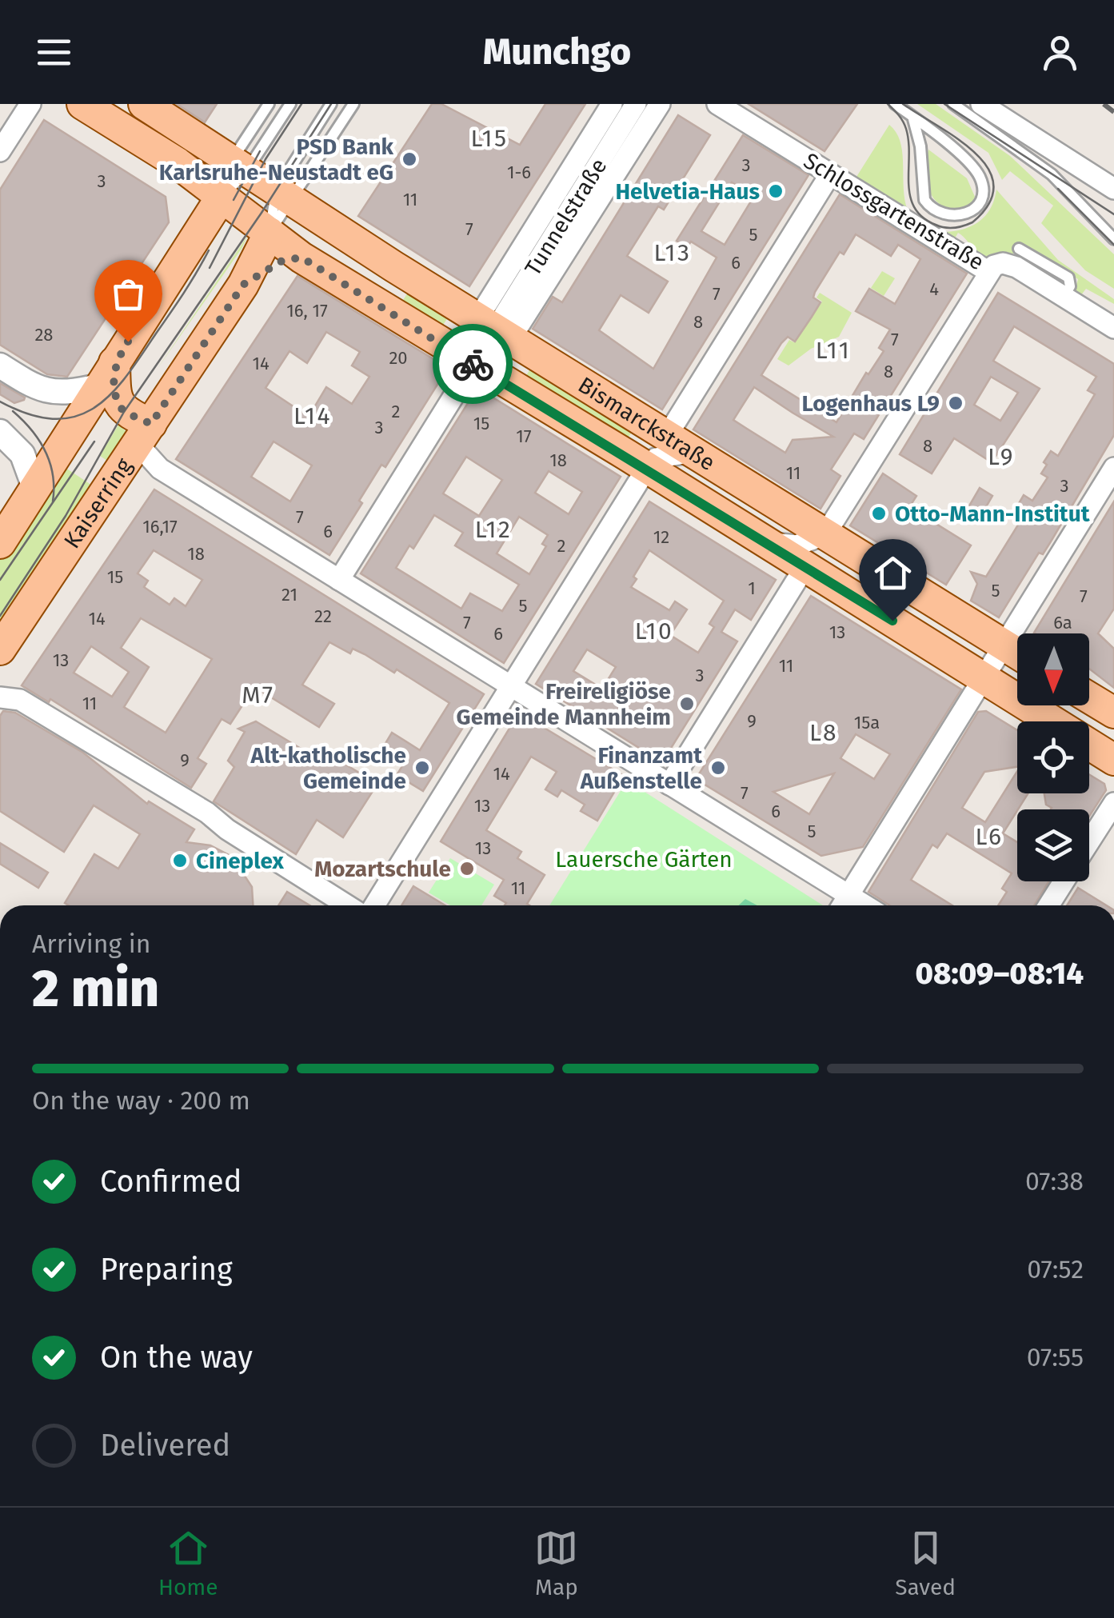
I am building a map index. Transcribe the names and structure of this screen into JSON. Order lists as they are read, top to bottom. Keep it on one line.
{"streets":{"main road":["Bismarckstraße","Kaiserring"],"street":["Schlossgartenstraße","Tunnelstraße"]},"crossings":[["Tunnelstraße","Bismarckstraße"],["Bismarckstraße","Kaiserring"]],"districts":["L15","L13","L11","L14","L9","L12","L10","M7","L8","L6"],"parks":["Lauersche Gärten"],"places":["PSD Bank Karlsruhe-Neustadt eG","Helvetia-Haus","Logenhaus L9","Otto-Mann-Institut","Freireligiöse Gemeinde Mannheim","Alt-katholische Gemeinde","Finanzamt Außenstelle","Cineplex","Mozartschule"],"house_numbers":["3","1-6","3","11","7","5","6","4","7","16, 17","8","28","7","20","14","8","2","15","3","17","8","18","11","3","7","16,17","6","12","2","18","15","1","5","21","7","5","22","14","7","6a","13","6","13","11","3","11","9","15a","9","14","7","13","6","5","13","11"],"north":"bottom","page":{"header":"Munchgo","heading":["2 min","Arriving in","08:09–08:14"],"bar":"On the way · 200 m","list":[["Confirmed","07:38"],["Preparing","07:52"],["On the way","07:55"],"Delivered"],"tabs":["Home","Map","Saved"]}}
